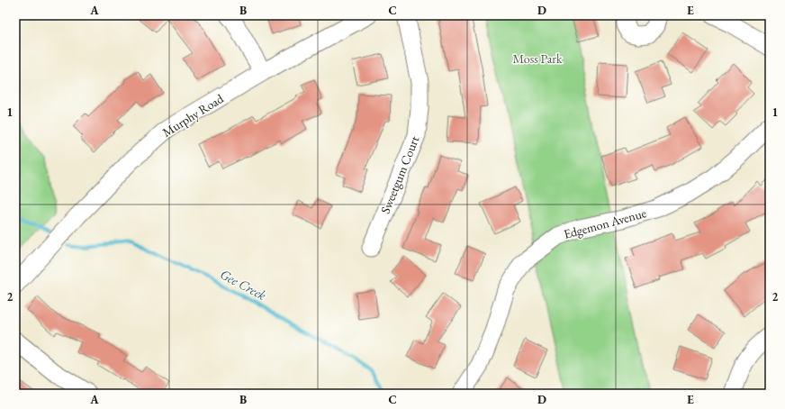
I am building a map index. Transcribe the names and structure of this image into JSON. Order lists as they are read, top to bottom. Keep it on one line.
{"streets":{"street":["Murphy Road","Sweetgum Court","Edgemon Avenue"]},"water":["Gee Creek"],"parks":["Moss Park"],"grid":{"columns":["A","B","C","D","E"],"rows":["1","2"]}}
